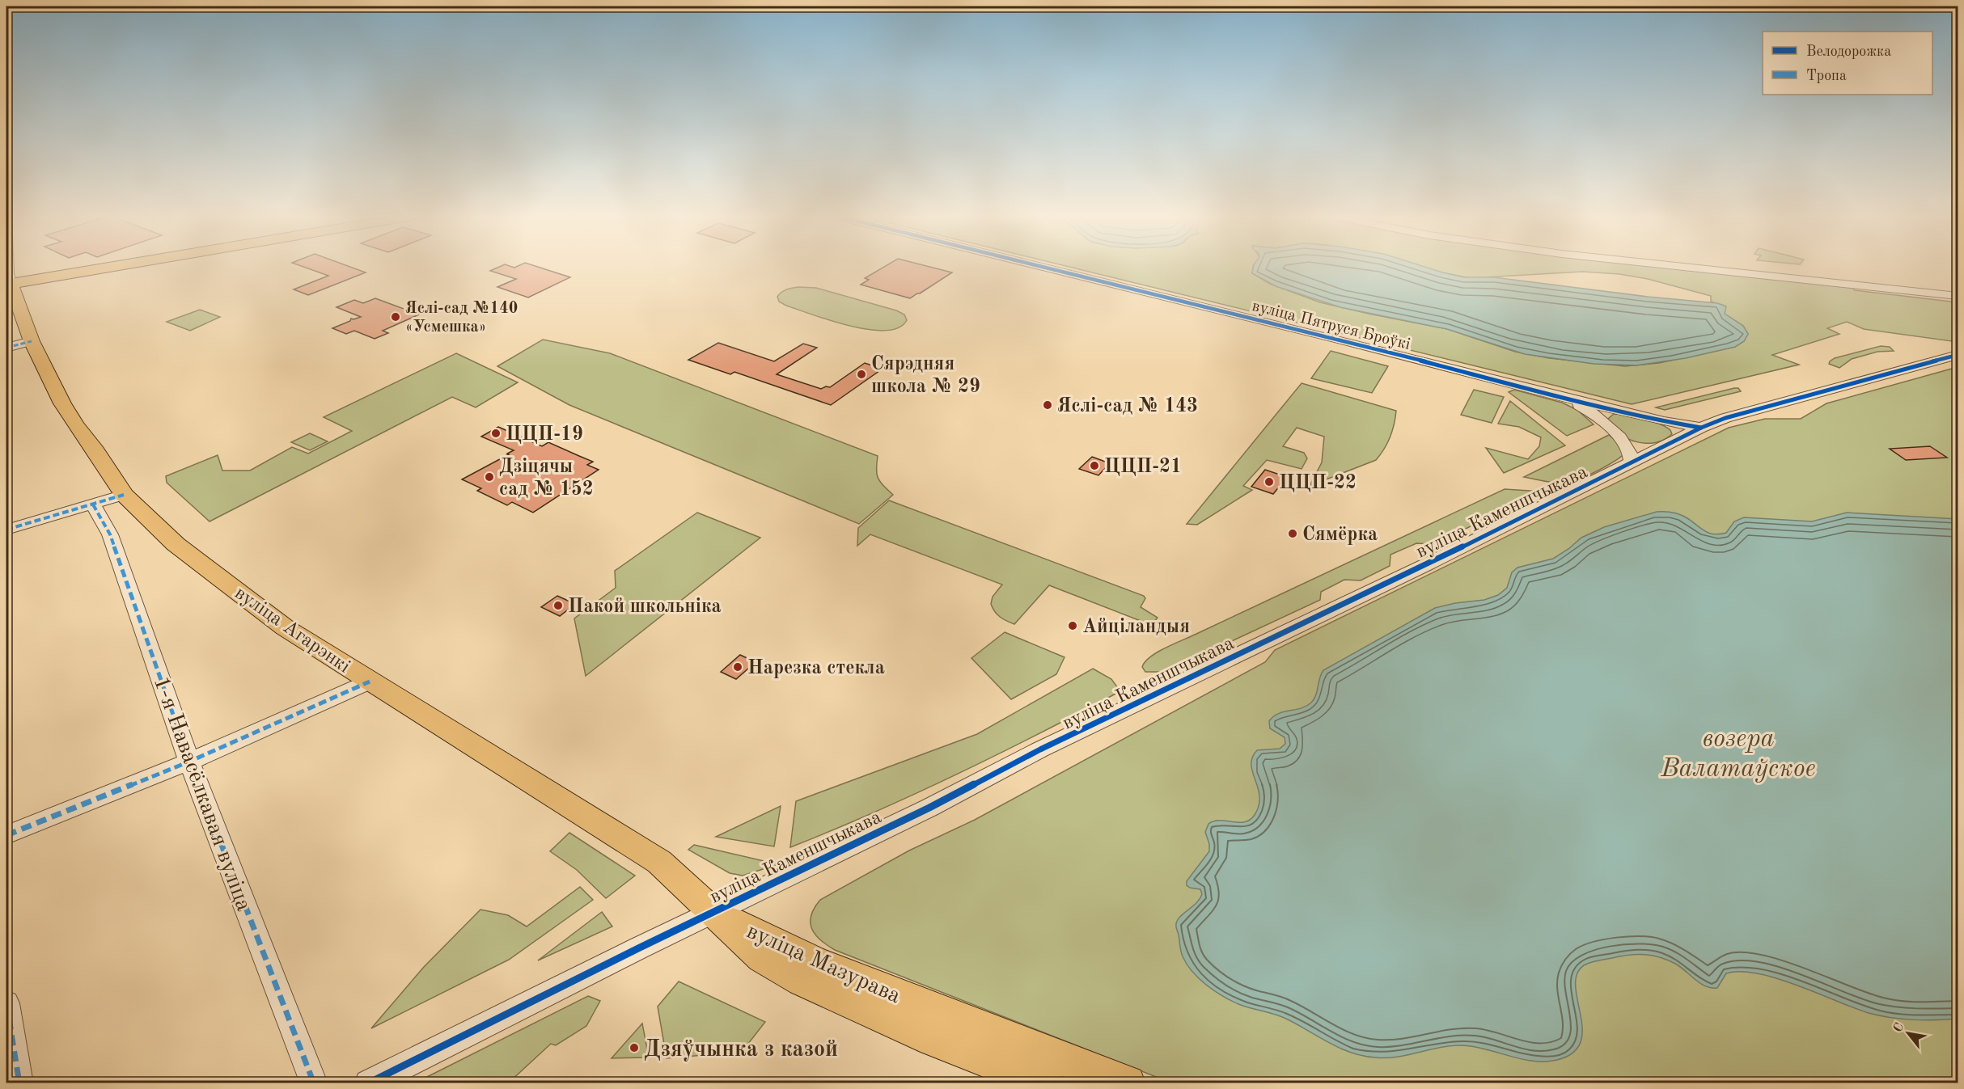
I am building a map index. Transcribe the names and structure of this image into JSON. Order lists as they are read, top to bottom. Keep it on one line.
{"streets":{"main road":["вуліца Агарэнкі","вуліца Мазурава"],"street":["вуліца Пятруся Броўкі","вуліца Каменшчыкава","1-я Навасёлкавая вуліца"]},"crossings":[["вуліца Каменшчыкава","вуліца Агарэнкі"],["вуліца Каменшчыкава","вуліца Мазурава"],["вуліца Агарэнкі","вуліца Мазурава"]],"water":["возера Валатаўское"],"places":["Яслі-сад №140 «Усмешка»","Сярэдняя школа № 29","Яслі-сад № 143","ЦЦП-19","ЦЦП-21","Дзіцячы сад № 152","ЦЦП-22","Сямёрка","Пакой школьніка","Айціландыя","Нарезка стекла","Дзяўчынка з казой"],"legend":["Велодорожка","Тропа"],"north":"top left"}
